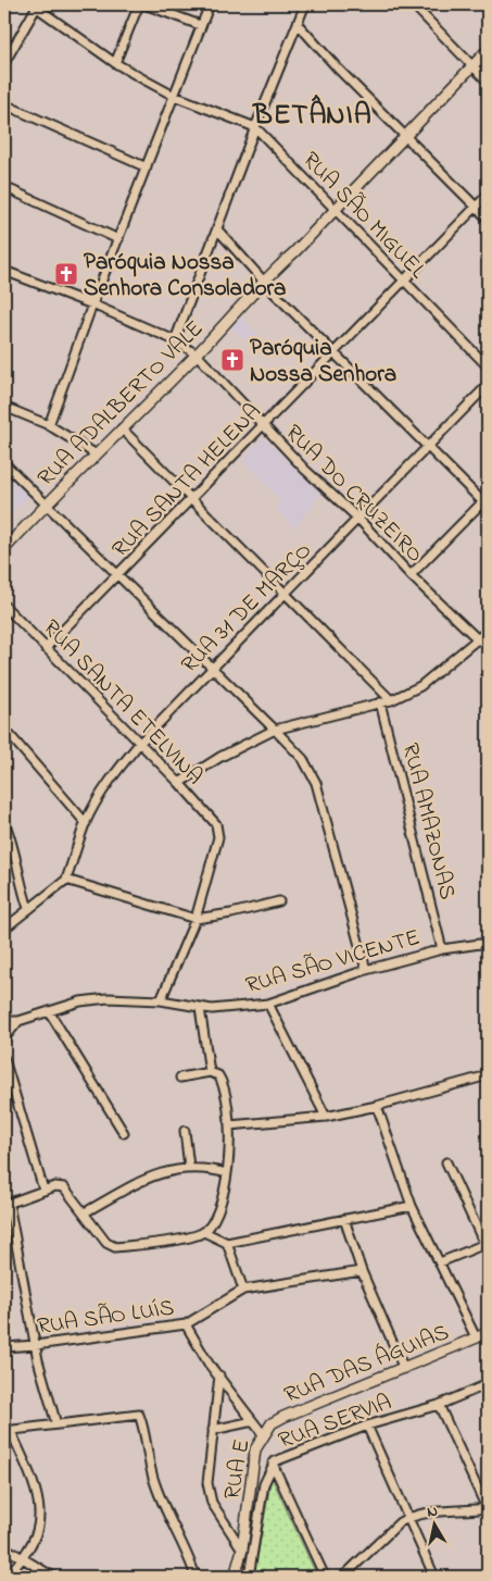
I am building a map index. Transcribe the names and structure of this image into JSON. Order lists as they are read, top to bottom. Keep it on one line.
{"streets":{"street":["RUA SÃO MIGUEL","RUA ADALBERTO VALE","RUA SANTA HELENA","RUA DO CRUZEIRO","RUA 31 DE MARÇO","RUA SANTA ETELVINA","RUA AMAZONAS","RUA SÃO VICENTE","RUA SÃO LUÍS","RUA DAS ÁGUIAS","RUA SERVIA","RUA E"]},"crossings":[["RUA SÃO MIGUEL","RUA ADALBERTO VALE"],["RUA SÃO MIGUEL","RUA SANTA HELENA"],["RUA ADALBERTO VALE","RUA DO CRUZEIRO"],["RUA SANTA HELENA","RUA DO CRUZEIRO"],["RUA SANTA HELENA","RUA SANTA ETELVINA"],["RUA DO CRUZEIRO","RUA 31 DE MARÇO"],["RUA 31 DE MARÇO","RUA SANTA ETELVINA"],["RUA AMAZONAS","RUA SÃO VICENTE"],["RUA SÃO LUÍS","RUA E"],["RUA DAS ÁGUIAS","RUA E"]],"districts":["BETÂNIA"],"places":{"church":["Paróquia Nossa Senhora Consoladora","Paróquia Nossa Senhora"]},"north":"top"}
